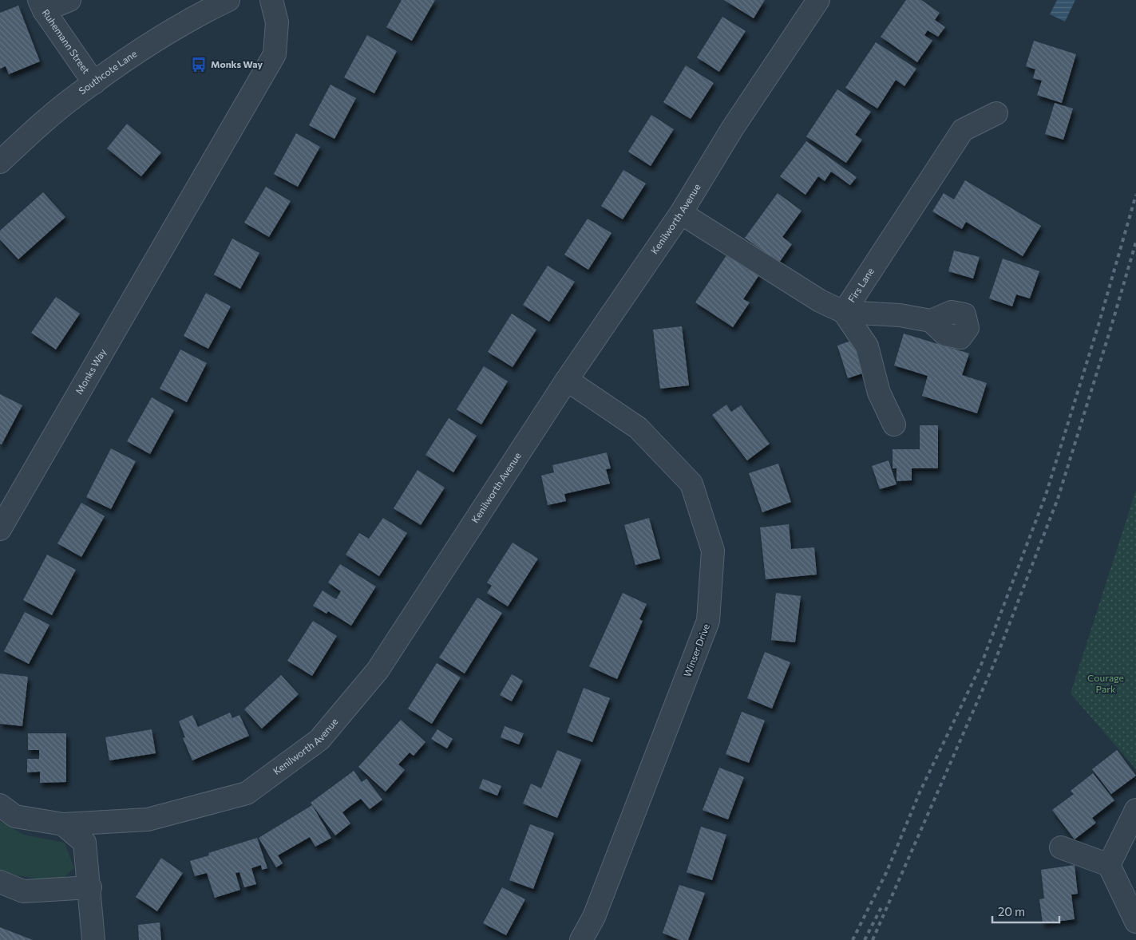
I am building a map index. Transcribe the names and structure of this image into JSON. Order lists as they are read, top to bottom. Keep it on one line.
{"streets":{"street":["Ruhemann Street","Southcote Lane","Kenilworth Avenue","Firs Lane","Monks Way","Winser Drive"]},"crossings":[["Ruhemann Street","Southcote Lane"],["Kenilworth Avenue","Firs Lane"],["Kenilworth Avenue","Winser Drive"]],"parks":["Courage Park"],"places":{"bus stop":["Monks Way"]},"scale_bar":"20 m"}
